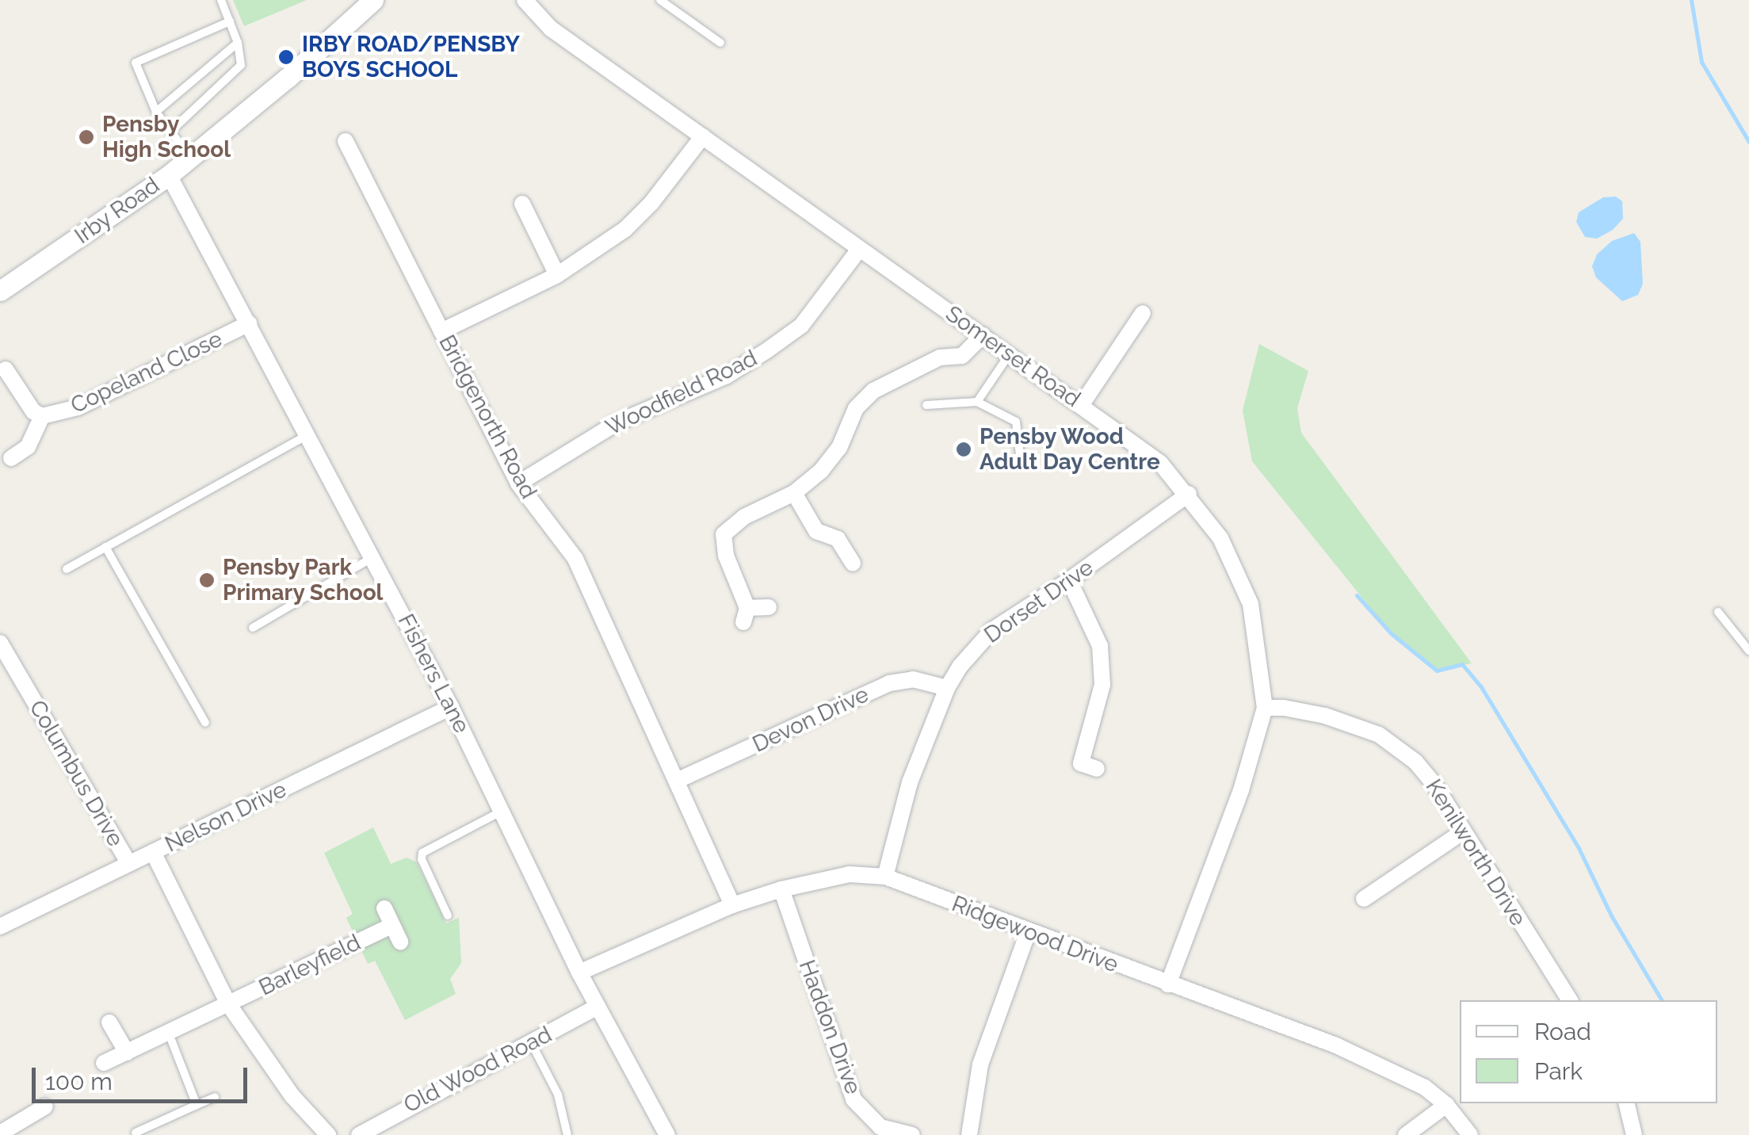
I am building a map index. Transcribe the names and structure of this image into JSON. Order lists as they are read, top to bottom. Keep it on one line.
{"streets":{"street":["Irby Road","Somerset Road","Copeland Close","Woodfield Road","Bridgenorth Road","Dorset Drive","Fishers Lane","Devon Drive","Columbus Drive","Nelson Drive","Kenilworth Drive","Ridgewood Drive","Barleyfield","Haddon Drive","Old Wood Road"]},"crossings":[["Irby Road","Fishers Lane"],["Somerset Road","Woodfield Road"],["Somerset Road","Dorset Drive"],["Somerset Road","Kenilworth Drive"],["Somerset Road","Ridgewood Drive"],["Copeland Close","Fishers Lane"],["Woodfield Road","Bridgenorth Road"],["Bridgenorth Road","Devon Drive"],["Bridgenorth Road","Ridgewood Drive"],["Dorset Drive","Devon Drive"],["Dorset Drive","Ridgewood Drive"],["Fishers Lane","Nelson Drive"],["Fishers Lane","Ridgewood Drive"],["Fishers Lane","Old Wood Road"],["Columbus Drive","Nelson Drive"],["Ridgewood Drive","Haddon Drive"]],"places":["IRBY ROAD/PENSBY BOYS SCHOOL","Pensby High School","Pensby Wood Adult Day Centre","Pensby Park Primary School"],"legend":["Road","Park"],"scale_bar":"100 m"}
